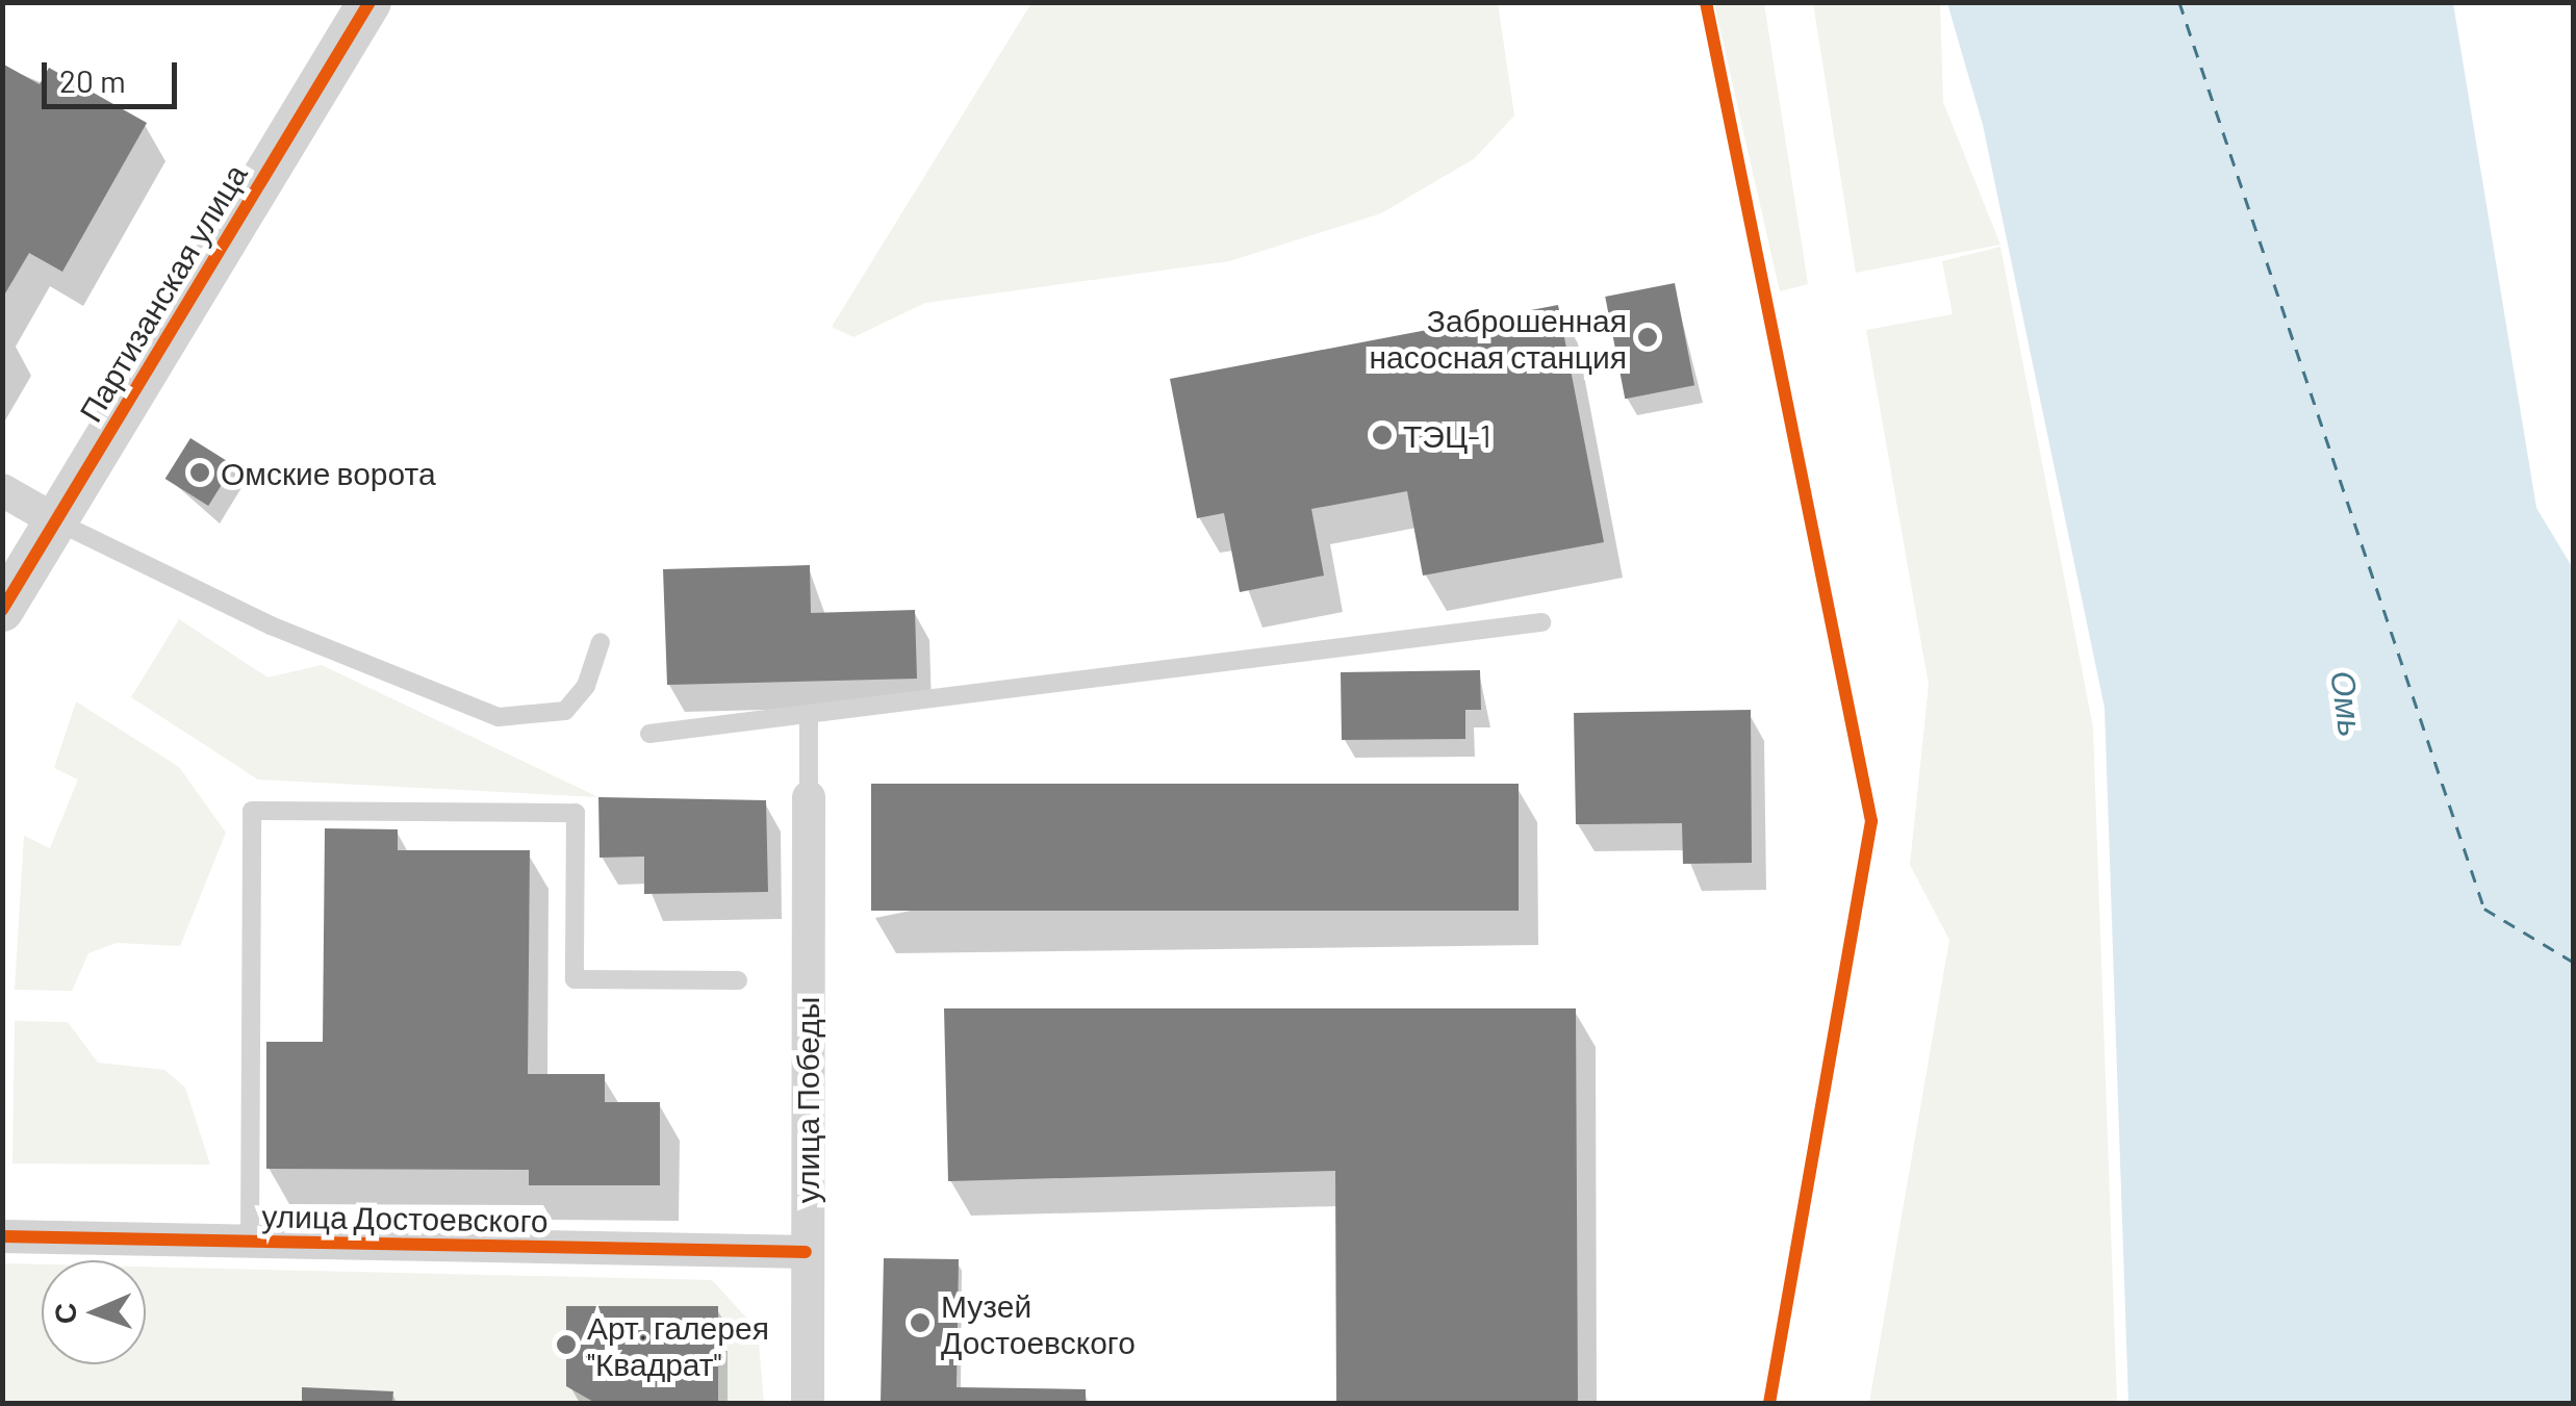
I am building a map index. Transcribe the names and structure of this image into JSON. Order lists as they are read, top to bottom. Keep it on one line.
{"streets":{"street":["Партизанская улица","улица Победы","улица Достоевского"]},"crossings":[["улица Победы","улица Достоевского"]],"water":["Омь"],"places":["Заброшенная насосная станция","ТЭЦ-1","Омские ворота","Музей Достоевского","Арт. галерея \"Квадрат\""],"scale_bar":"20 m","north":"left"}
